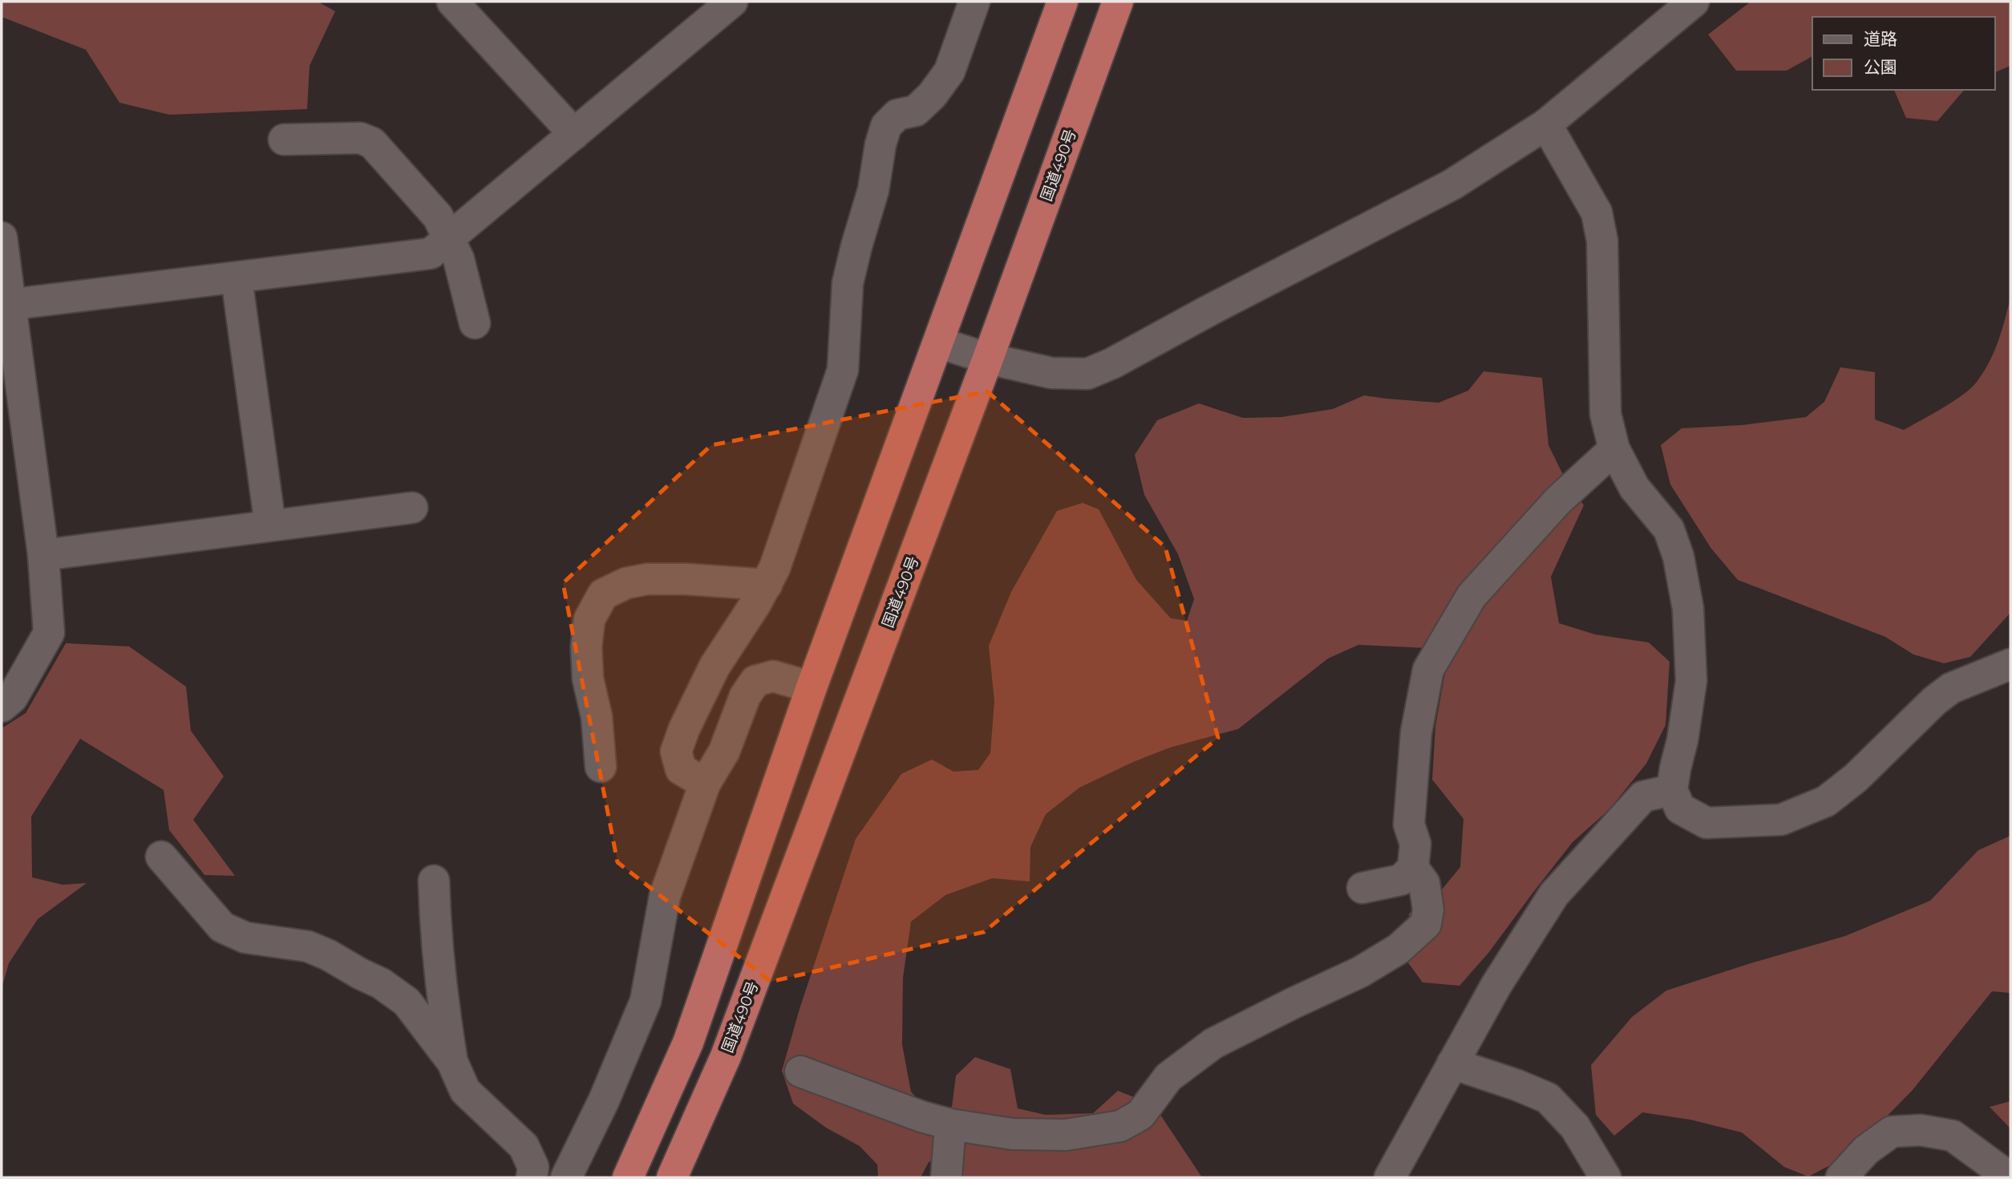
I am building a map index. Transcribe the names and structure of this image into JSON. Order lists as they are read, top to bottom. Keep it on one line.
{"streets":{"highway":["国道490号"]},"legend":["道路","公園"]}
